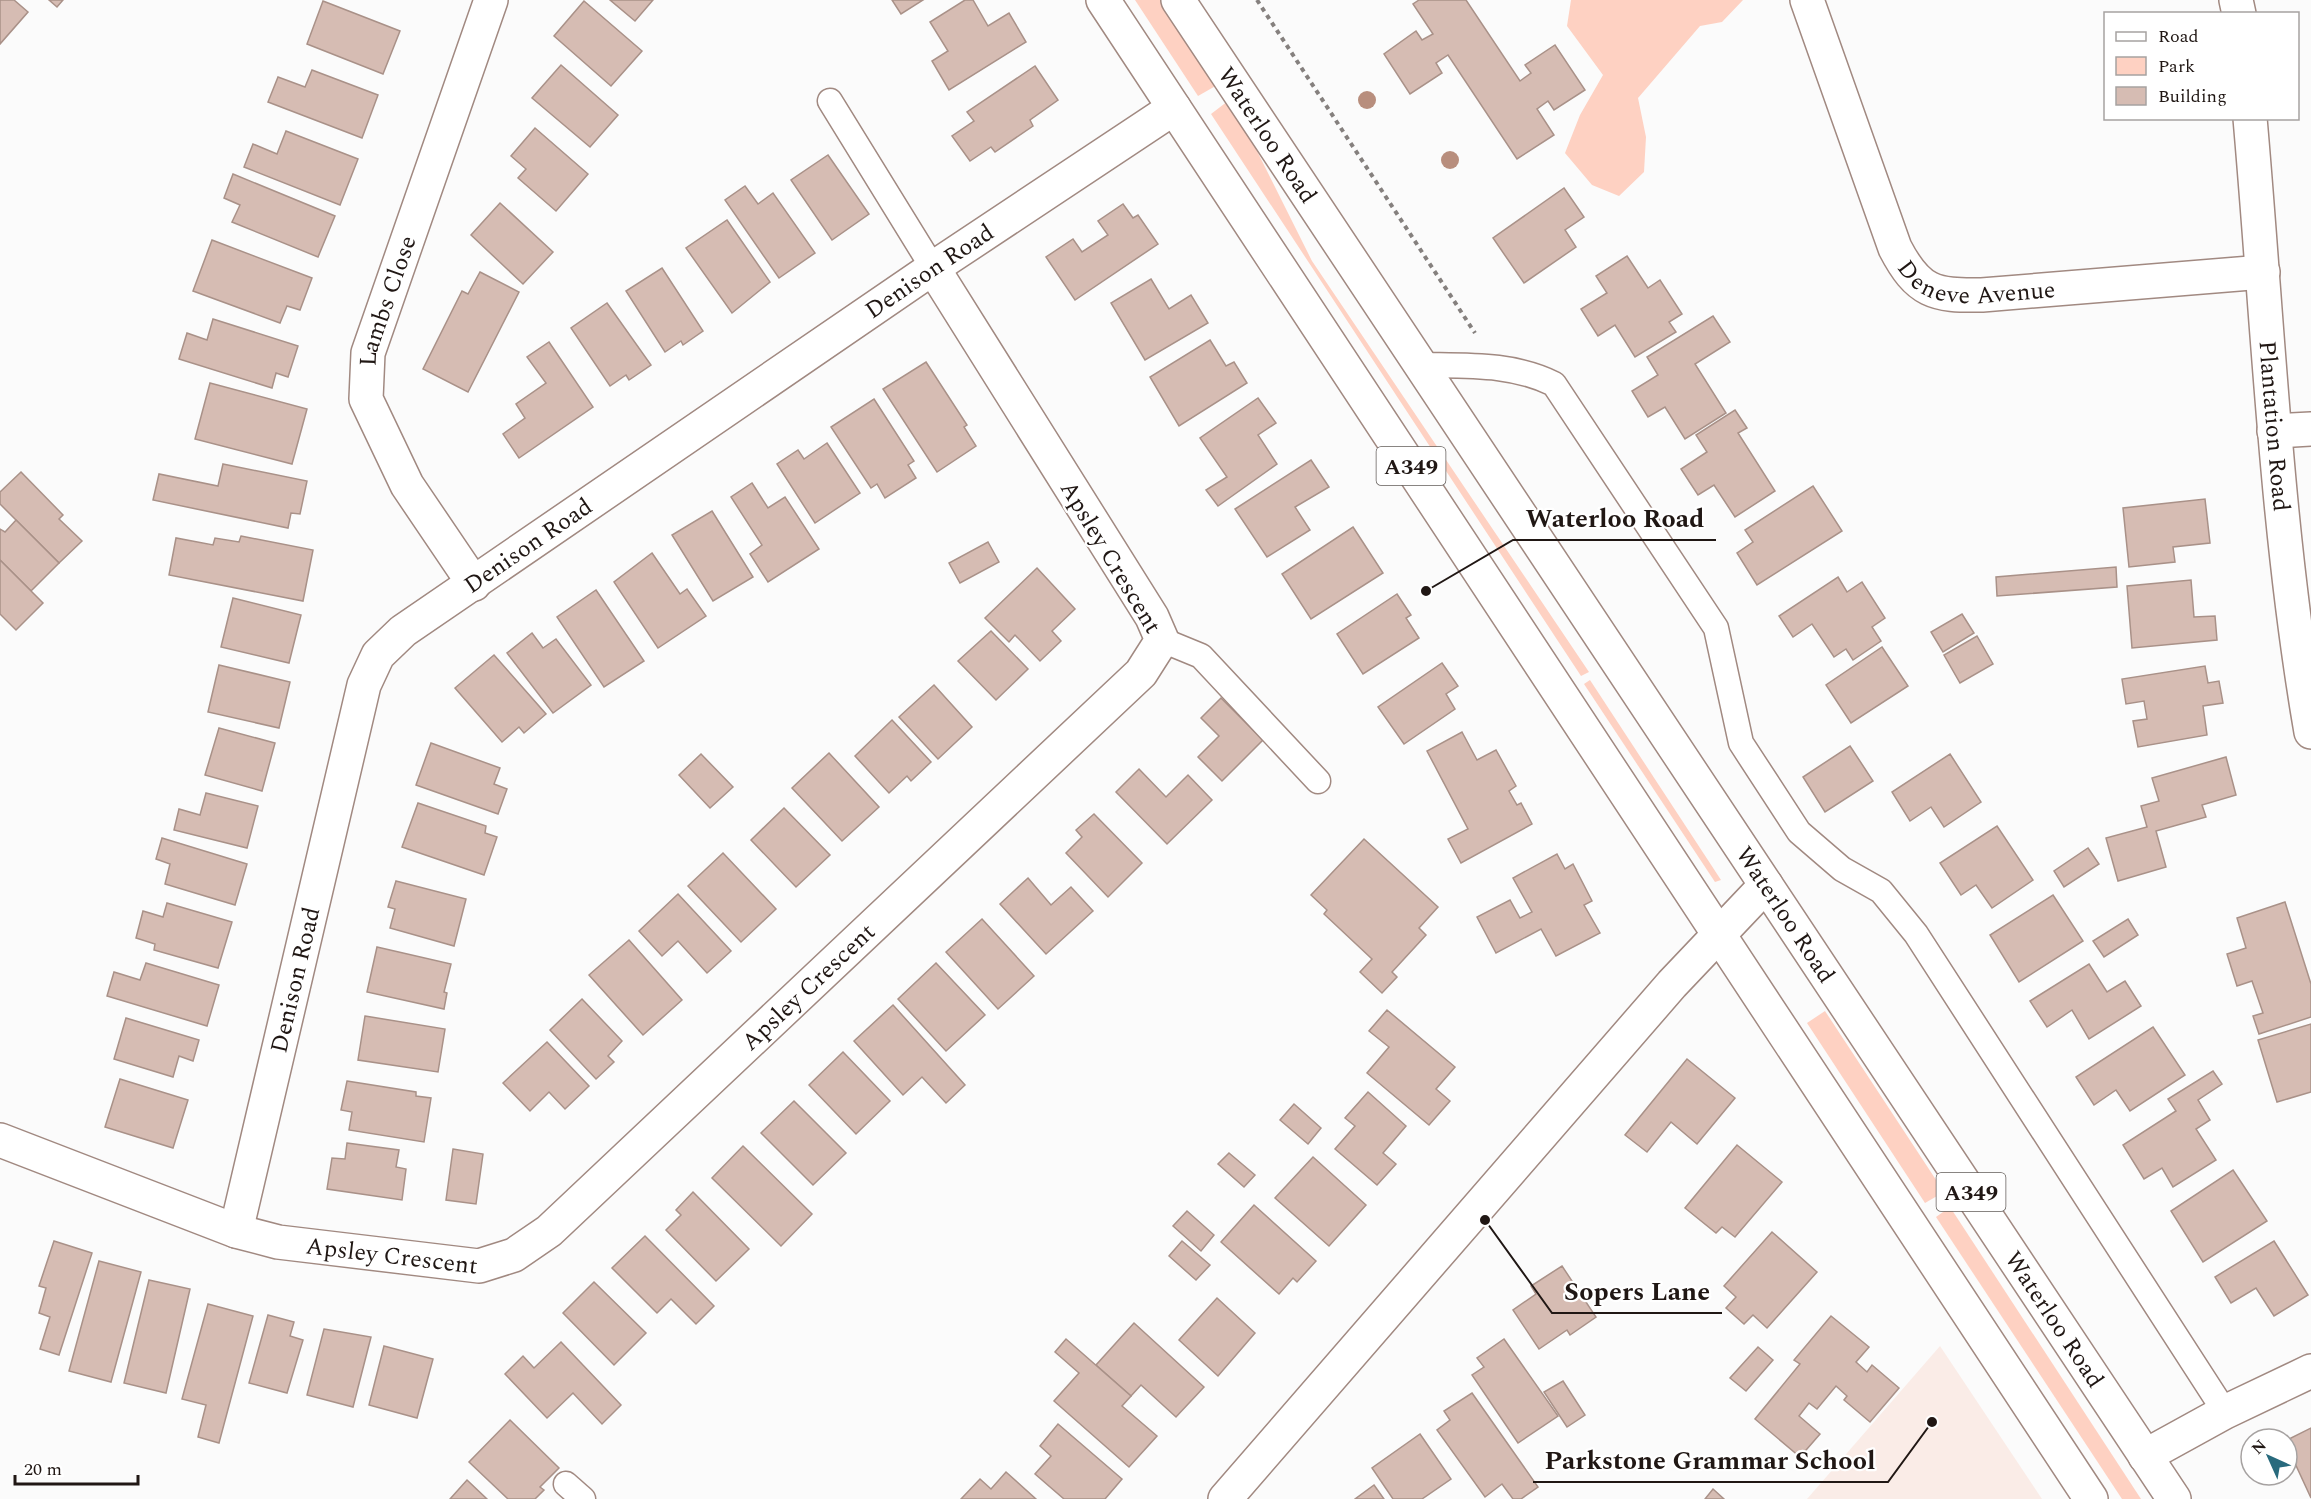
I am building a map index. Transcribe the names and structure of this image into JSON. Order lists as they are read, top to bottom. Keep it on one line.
{"streets":{"street":["Waterloo Road","Denison Road","Deneve Avenue","Lambs Close","Plantation Road","A349","Apsley Crescent"]},"crossings":[["Denison Road","Lambs Close"],["Denison Road","A349"],["Denison Road","Apsley Crescent"],["Deneve Avenue","Plantation Road"]],"places":["Waterloo Road","Sopers Lane","Parkstone Grammar School"],"legend":["Road","Park","Building"],"scale_bar":"20 m","north":"top left"}
